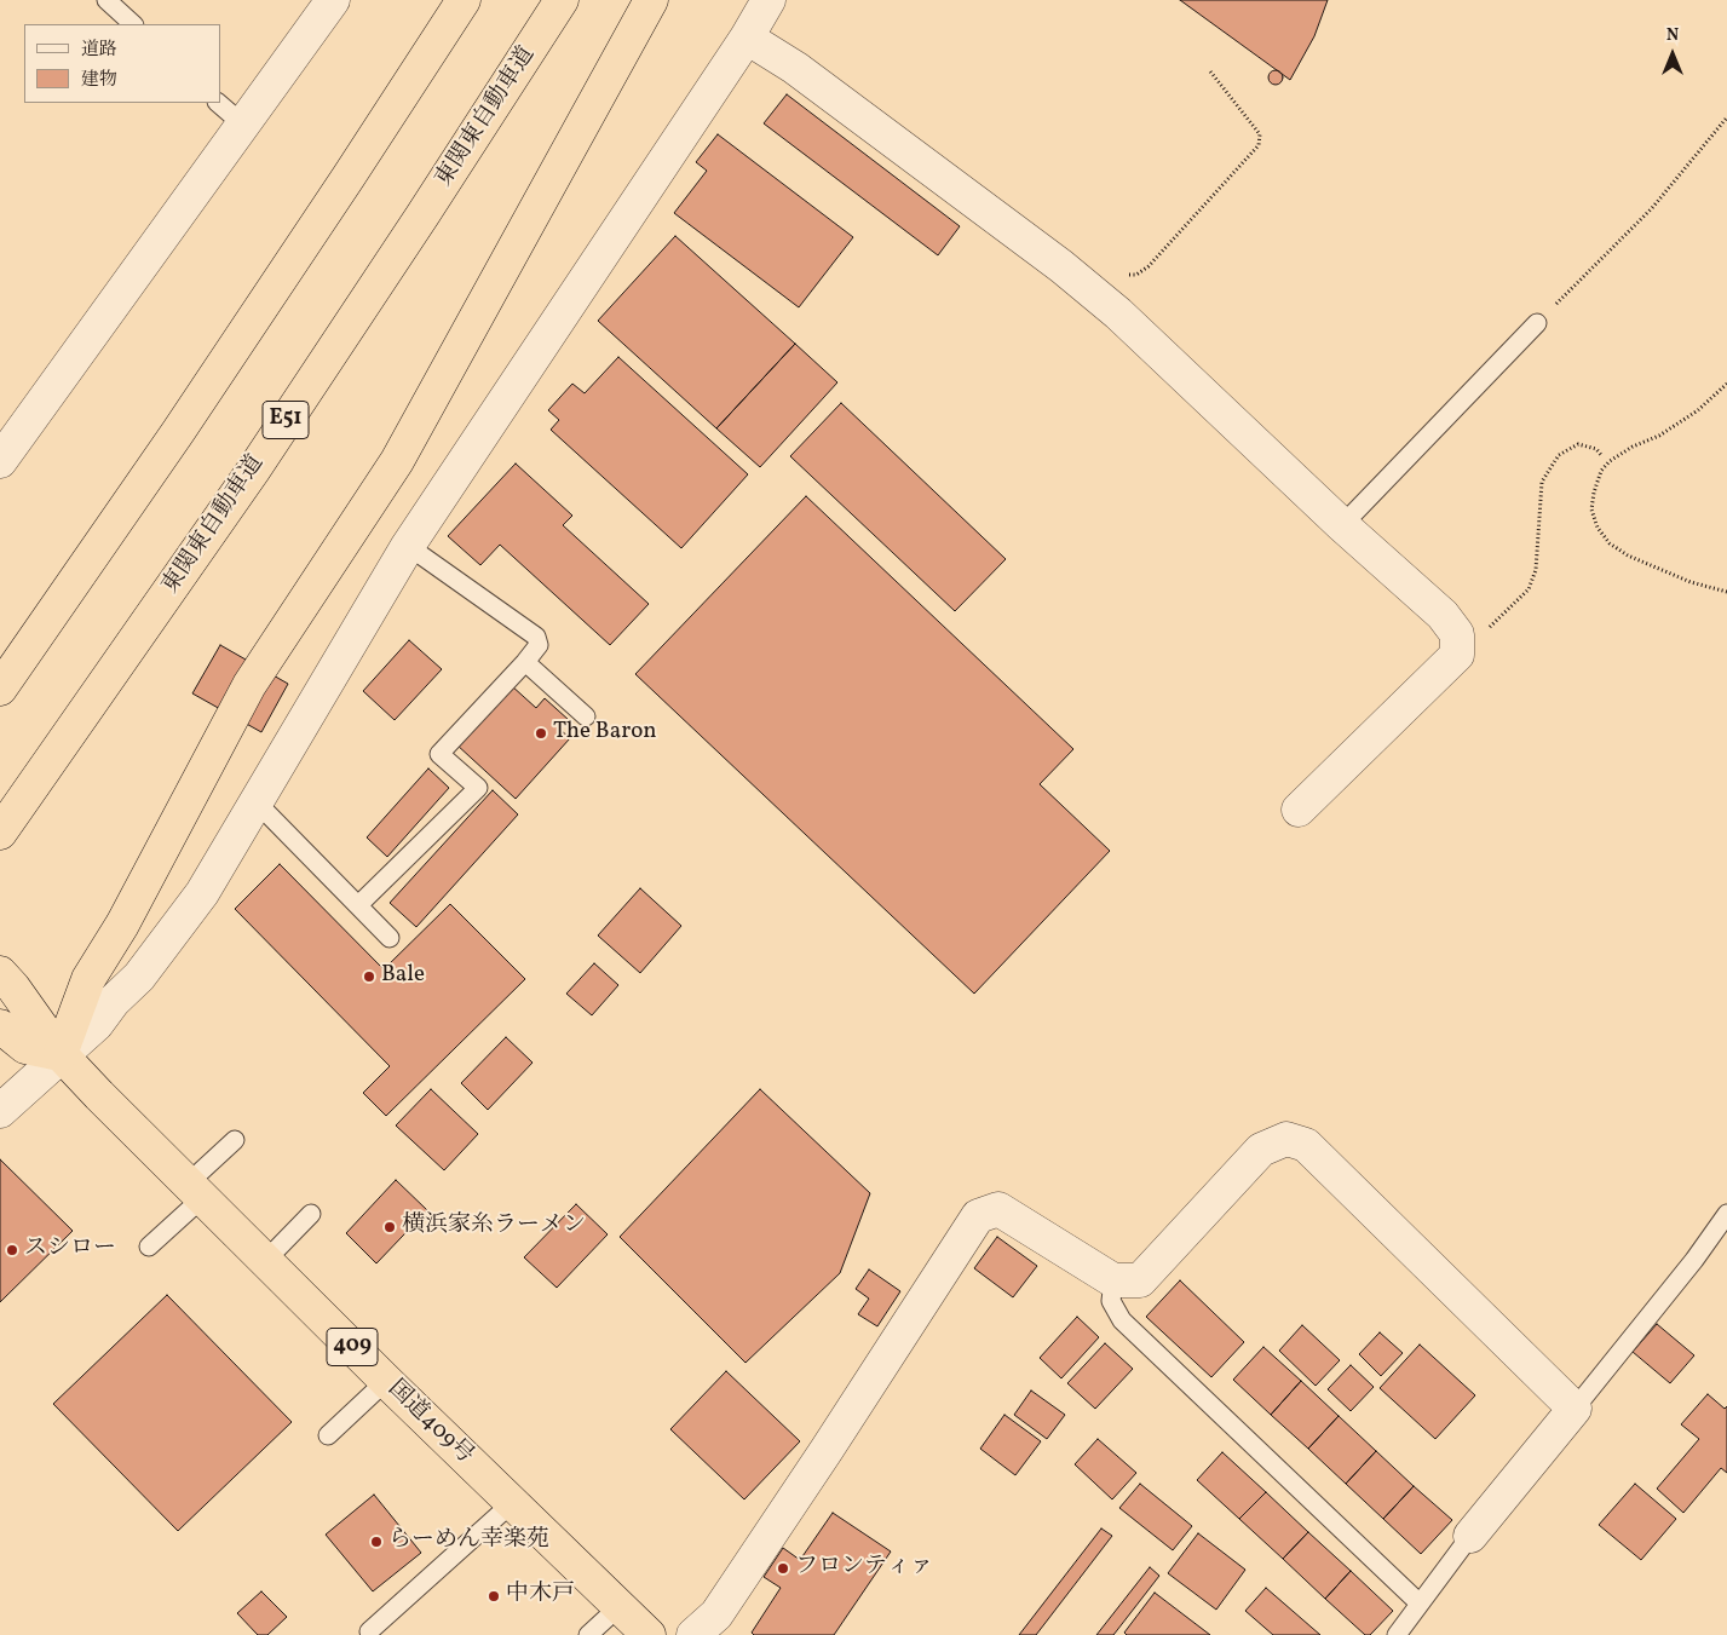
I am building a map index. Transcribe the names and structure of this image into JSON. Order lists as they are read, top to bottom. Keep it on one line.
{"streets":{"highway":["東関東自動車道","E51","409","国道409号"]},"places":["The Baron","Bale","横浜家糸ラーメン","スシロー","らーめん幸楽苑","フロンティァ","中木戸"],"legend":["道路","建物"],"north":"top"}
